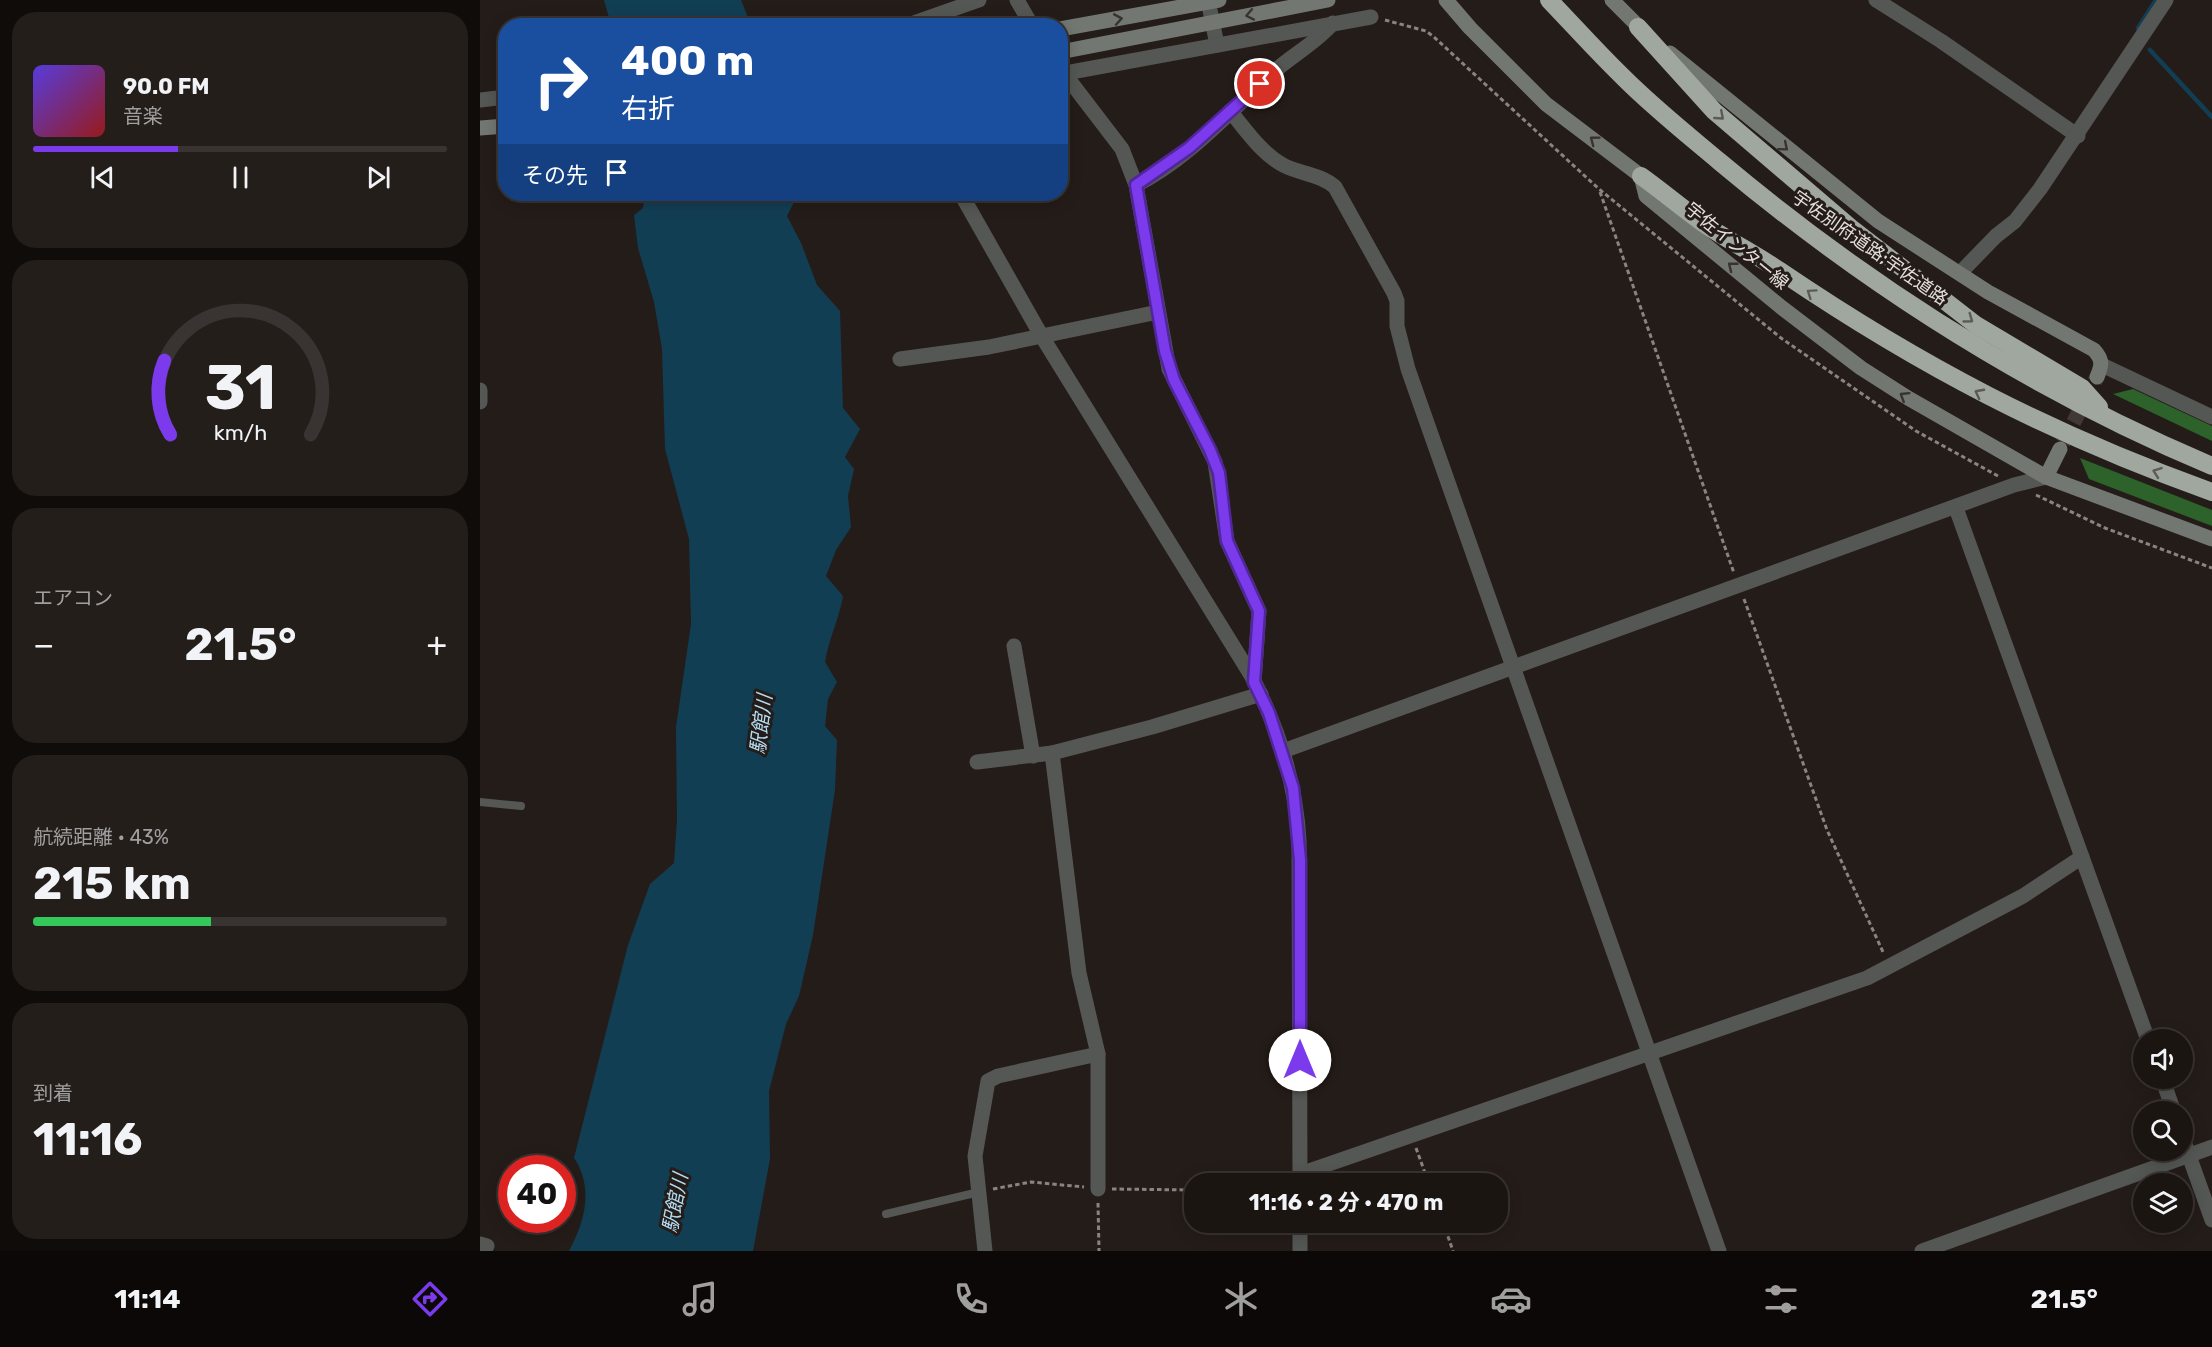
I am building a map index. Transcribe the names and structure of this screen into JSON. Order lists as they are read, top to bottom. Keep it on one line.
{"streets":{"highway":["宇佐別府道路;宇佐道路"],"main road":["宇佐インター線"]},"water":["駅館川"],"page":{"turn":["400 m","右折"],"song":["90.0 FM","音楽"],"then":"その先","tile":["エアコン",["航続距離 · 43%","215 km"],["到着","11:16"]],"heat":["−","21.5°","+"],"limit":"40","trip":"11:16 · 2 分 · 470 m","tabs":["11:14","21.5°"],"gauge":["31","km/h"]}}
